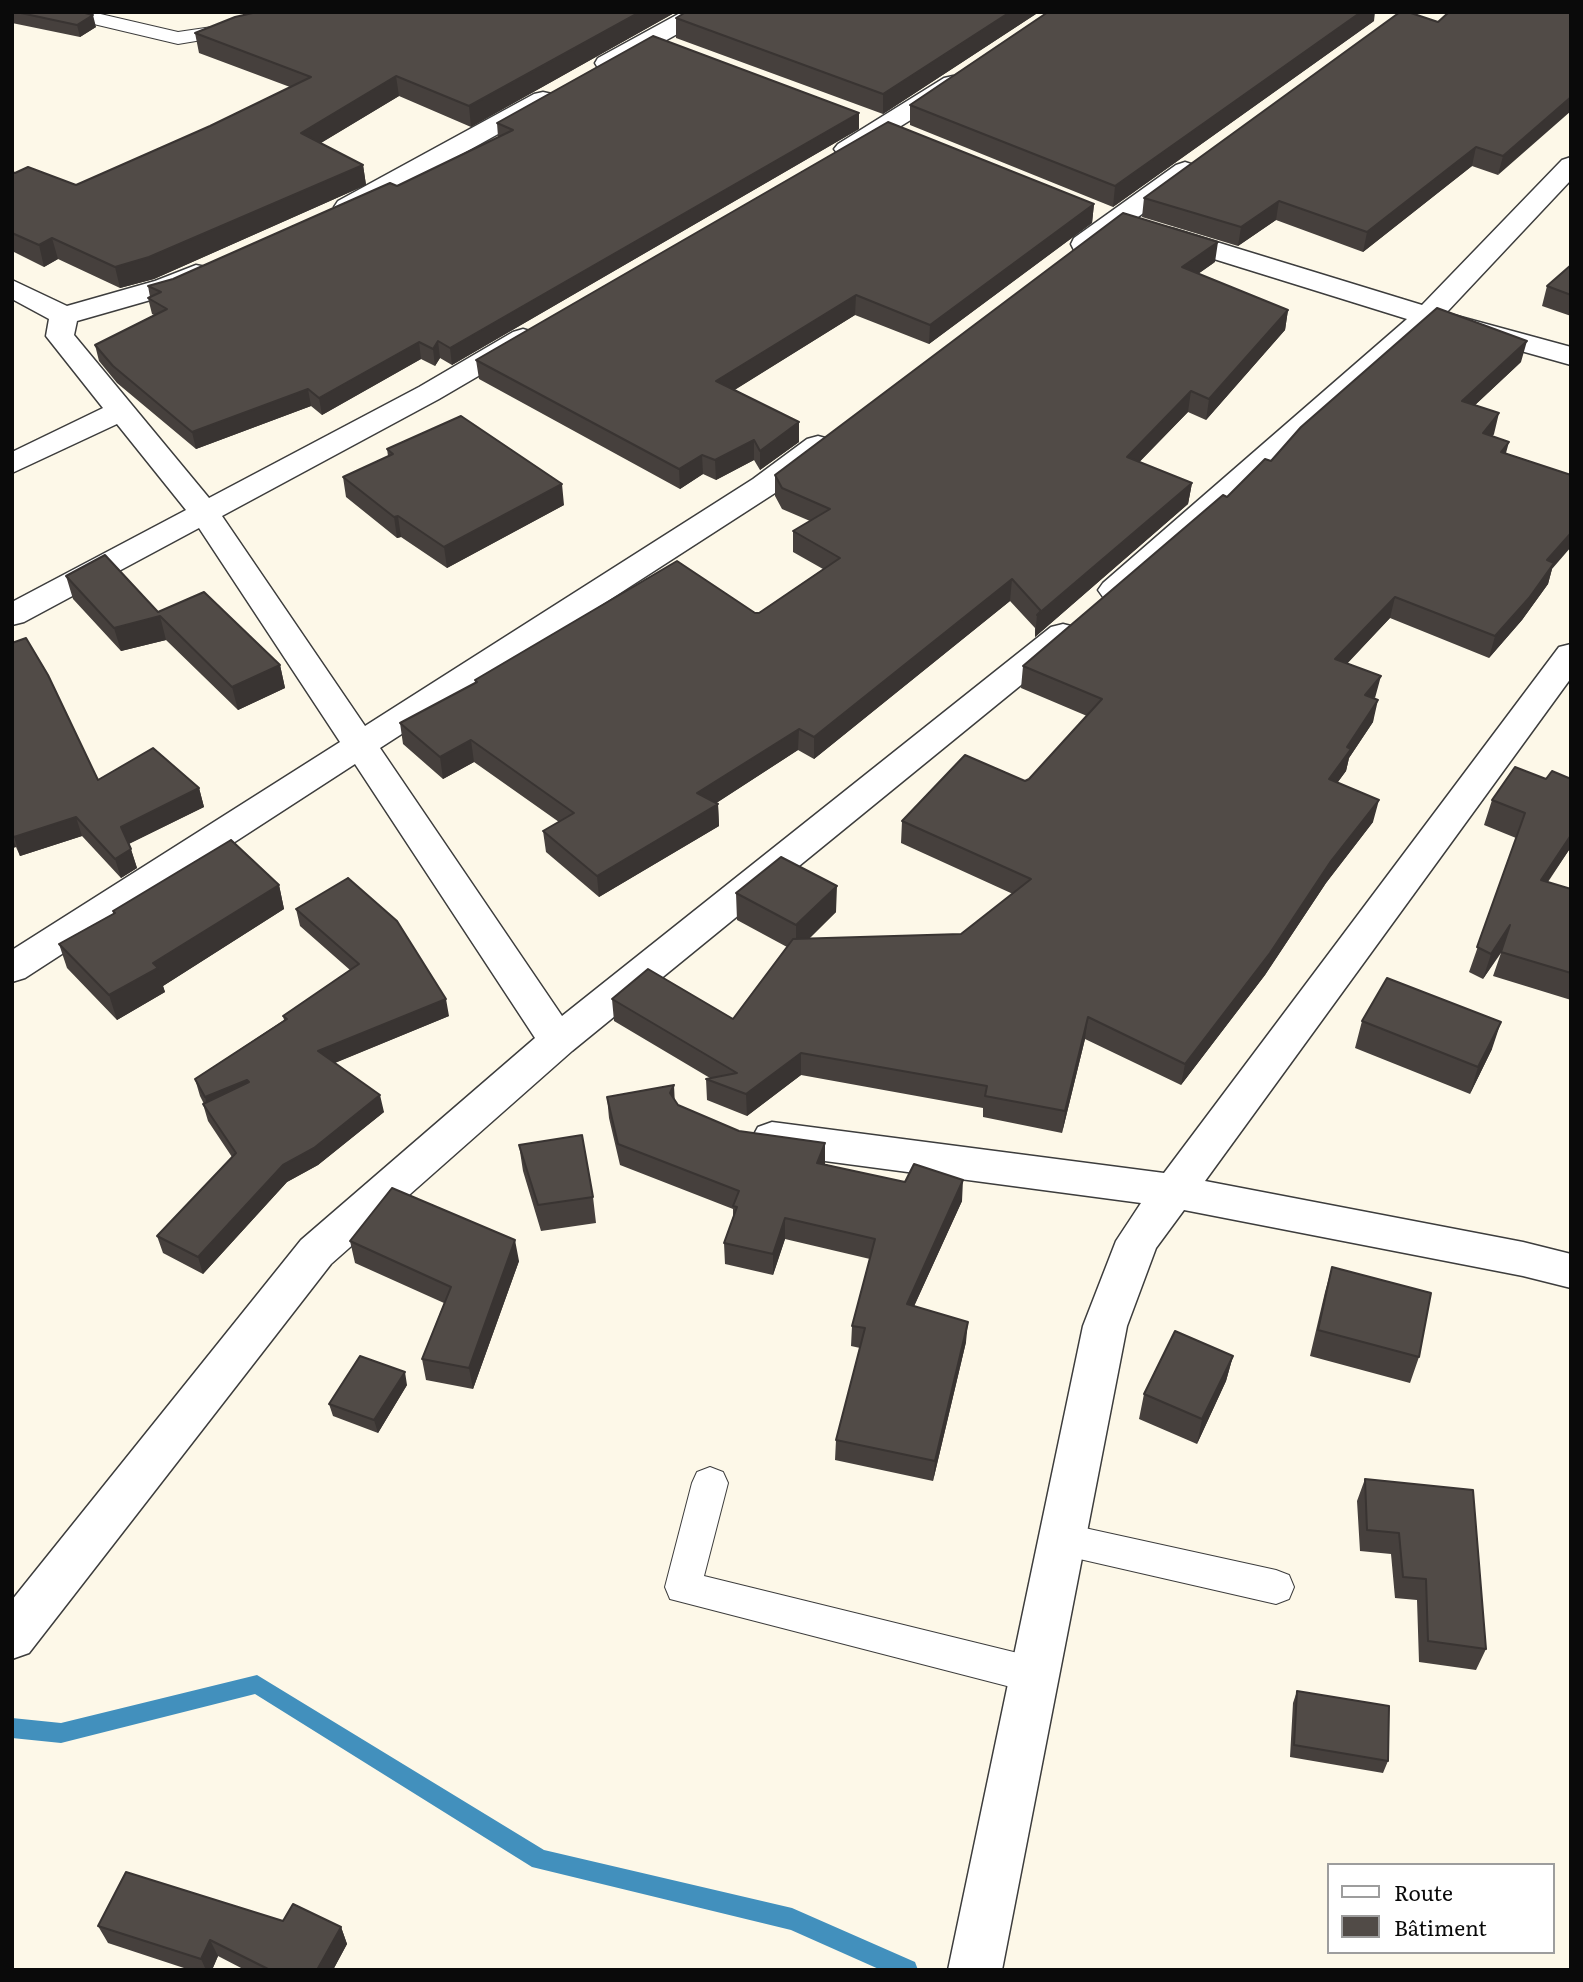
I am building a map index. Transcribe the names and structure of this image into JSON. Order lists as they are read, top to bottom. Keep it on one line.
{"legend":["Route","Bâtiment"]}
